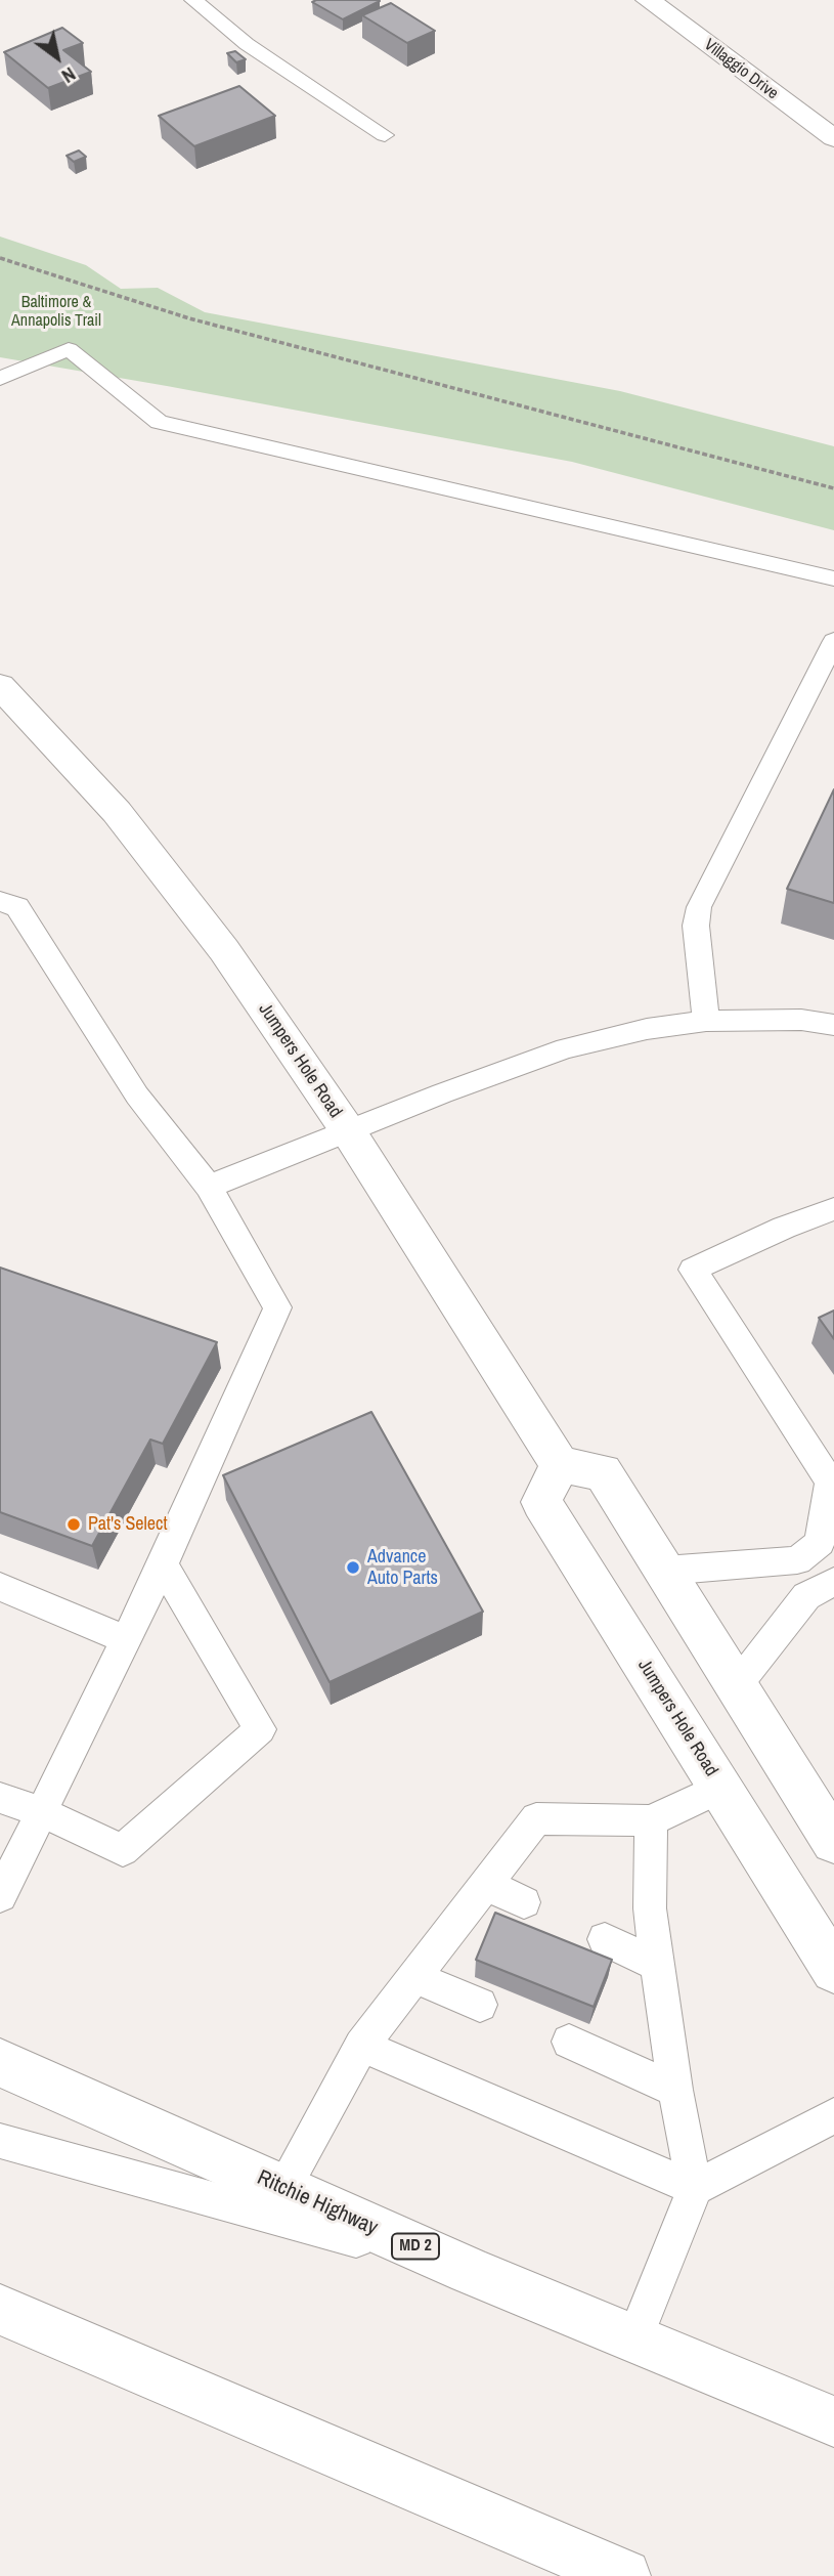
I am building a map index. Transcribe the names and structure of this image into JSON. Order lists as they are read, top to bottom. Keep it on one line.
{"streets":{"main road":["Villaggio Drive","Jumpers Hole Road","Ritchie Highway","MD 2"]},"parks":["Baltimore & Annapolis Trail"],"places":["Pat's Select","Advance Auto Parts"],"north":"bottom right"}
